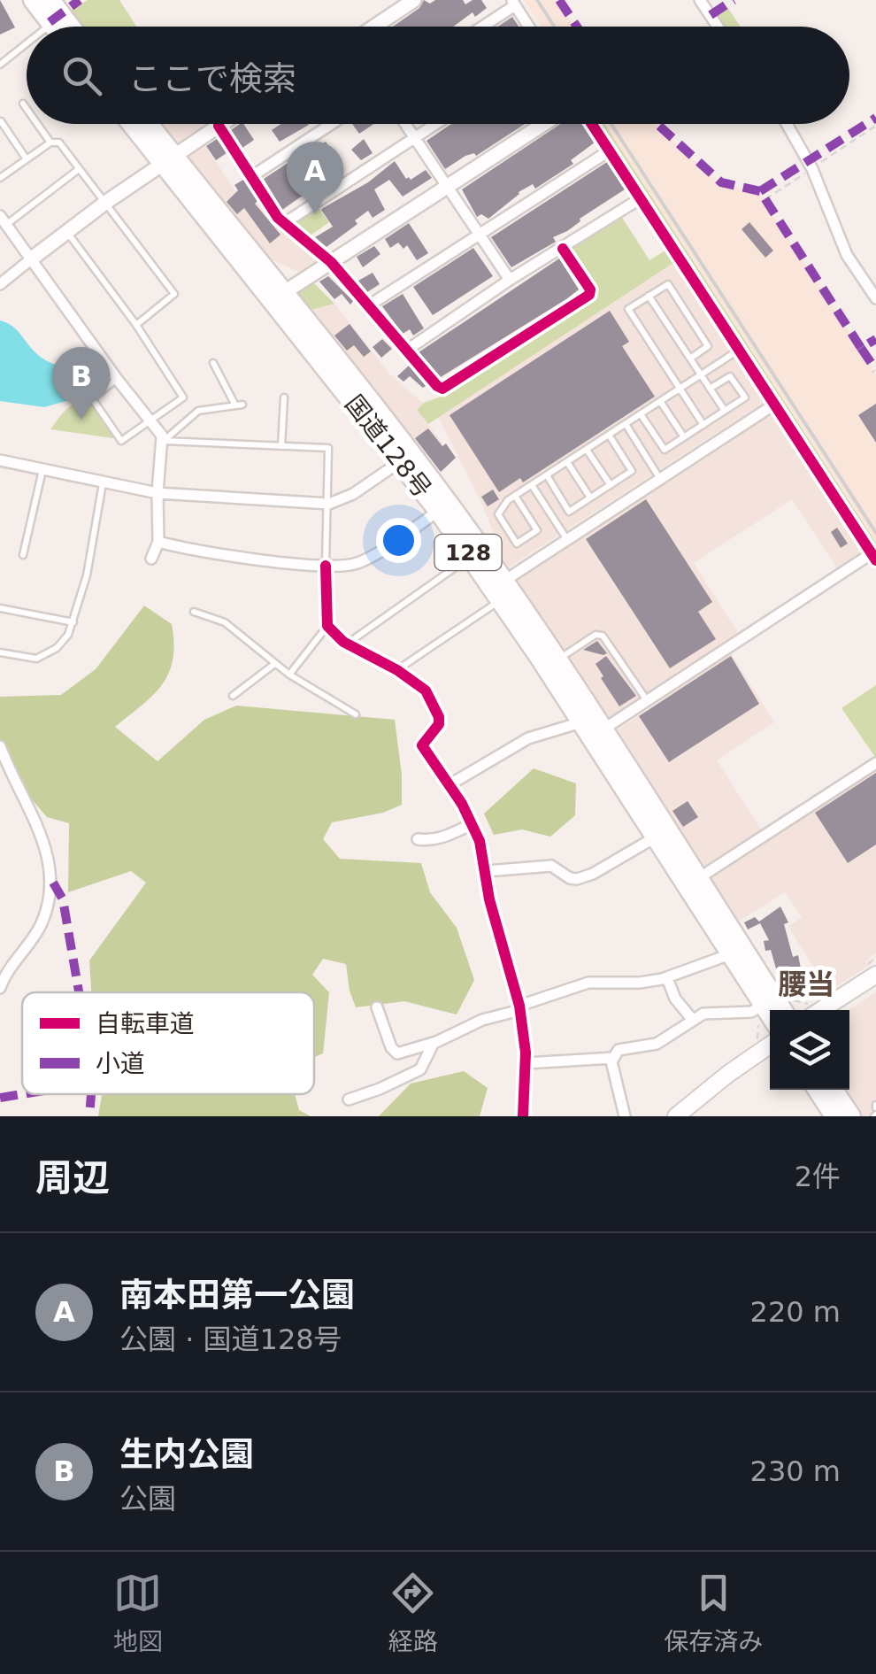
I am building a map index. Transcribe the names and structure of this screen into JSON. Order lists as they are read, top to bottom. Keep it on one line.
{"streets":{"highway":["国道128号","128"]},"districts":["腰当"],"legend":["自転車道","小道"],"page":{"search":"ここで検索","pins":["A","B"],"heading":["周辺","2件"],"list":[{"mark":"A","name":"南本田第一公園","note":"公園 · 国道128号","value":"220 m"},{"mark":"B","name":"生内公園","note":"公園","value":"230 m"}],"nav":["地図","経路","保存済み"]}}
